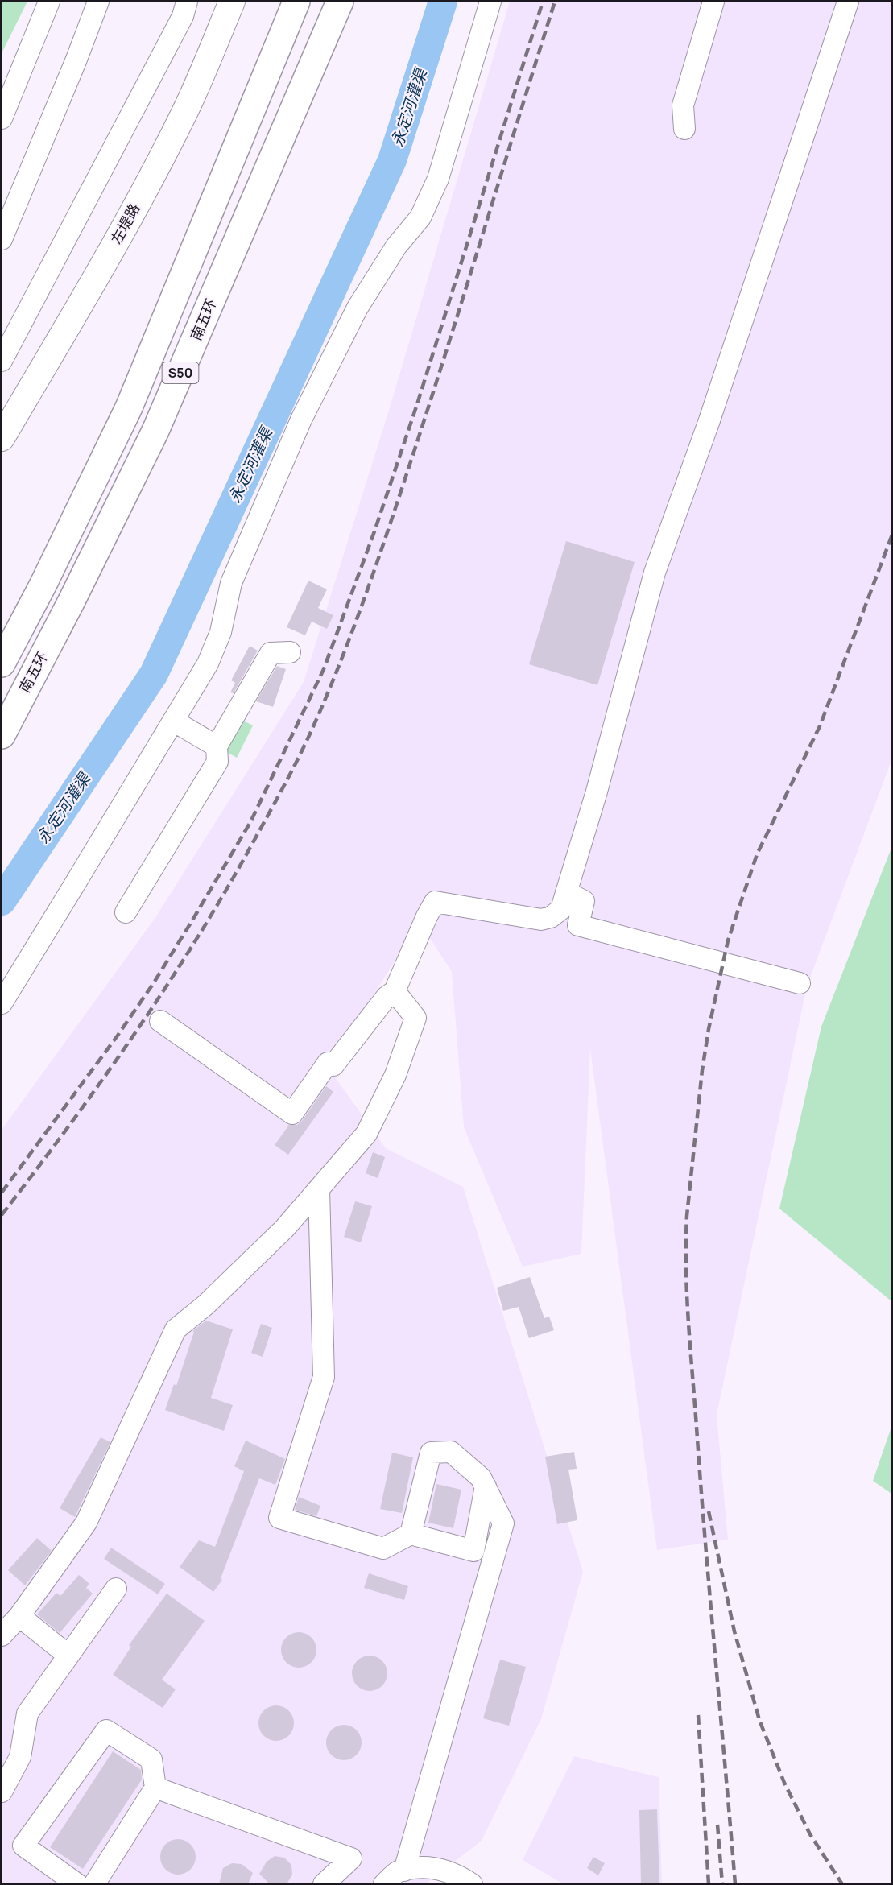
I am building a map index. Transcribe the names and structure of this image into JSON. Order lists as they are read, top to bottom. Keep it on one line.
{"streets":{"highway":["南五环","S50"],"main road":["左堤路"]},"water":["永定河灌渠"]}
